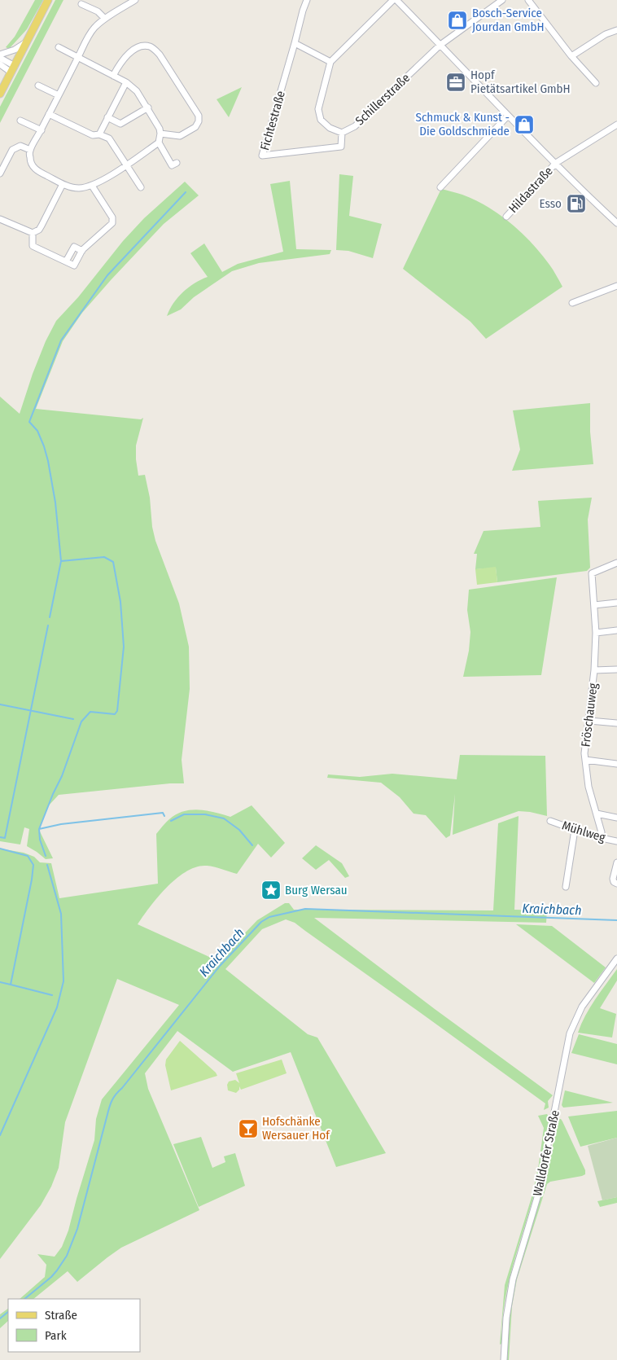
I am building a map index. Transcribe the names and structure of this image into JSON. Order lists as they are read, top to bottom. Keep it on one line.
{"streets":{"street":["Schillerstraße","Fichtestraße","Hildastraße","Fröschauweg","Mühlweg","Walldorfer Straße"]},"crossings":[["Schillerstraße","Fichtestraße"],["Fröschauweg","Mühlweg"]],"water":["Kraichbach"],"places":{"shop":["Bosch-Service Jourdan GmbH","Schmuck & Kunst - Die Goldschmiede"],"office":["Hopf Pietätsartikel GmbH"],"fuel station":["Esso"],"place":["Burg Wersau"],"bar":["Hofschänke Wersauer Hof"]},"legend":["Straße","Park"]}
